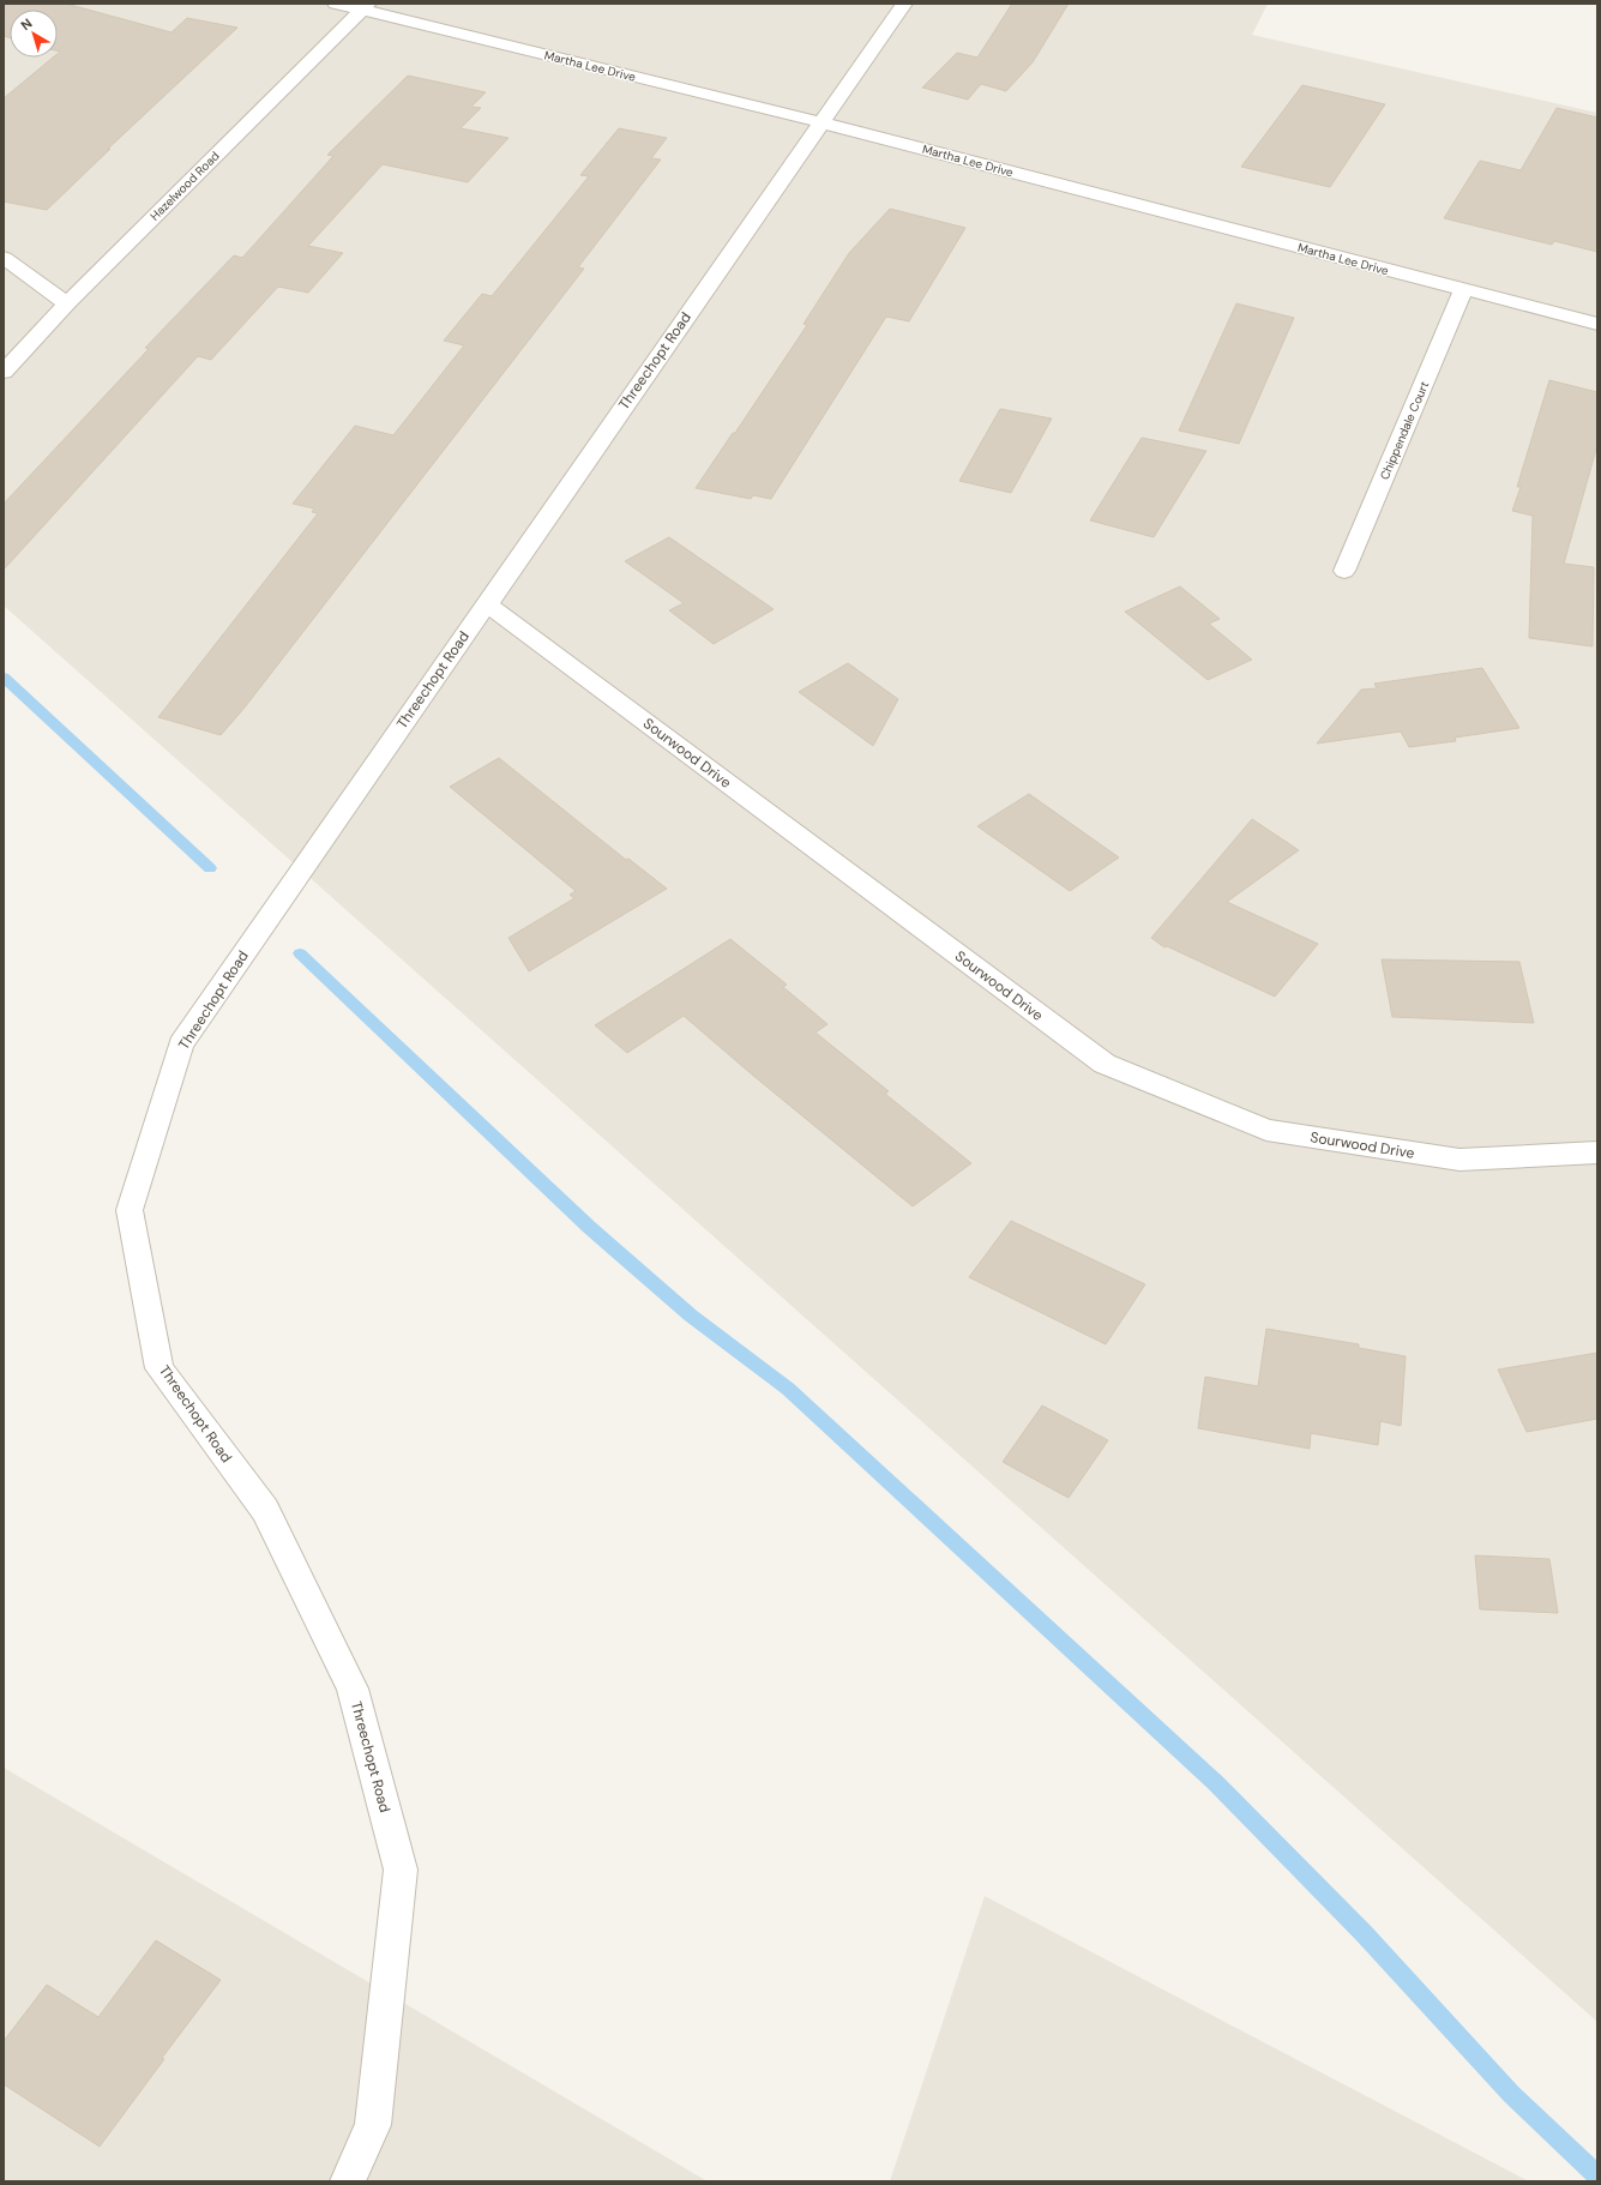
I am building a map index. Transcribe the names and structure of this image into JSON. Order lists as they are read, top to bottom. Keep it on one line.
{"streets":{"street":["Martha Lee Drive","Hazelwood Road","Threechopt Road","Chippendale Court","Sourwood Drive"]},"crossings":[["Martha Lee Drive","Hazelwood Road"],["Martha Lee Drive","Threechopt Road"],["Martha Lee Drive","Chippendale Court"],["Threechopt Road","Sourwood Drive"]],"north":"top left"}
